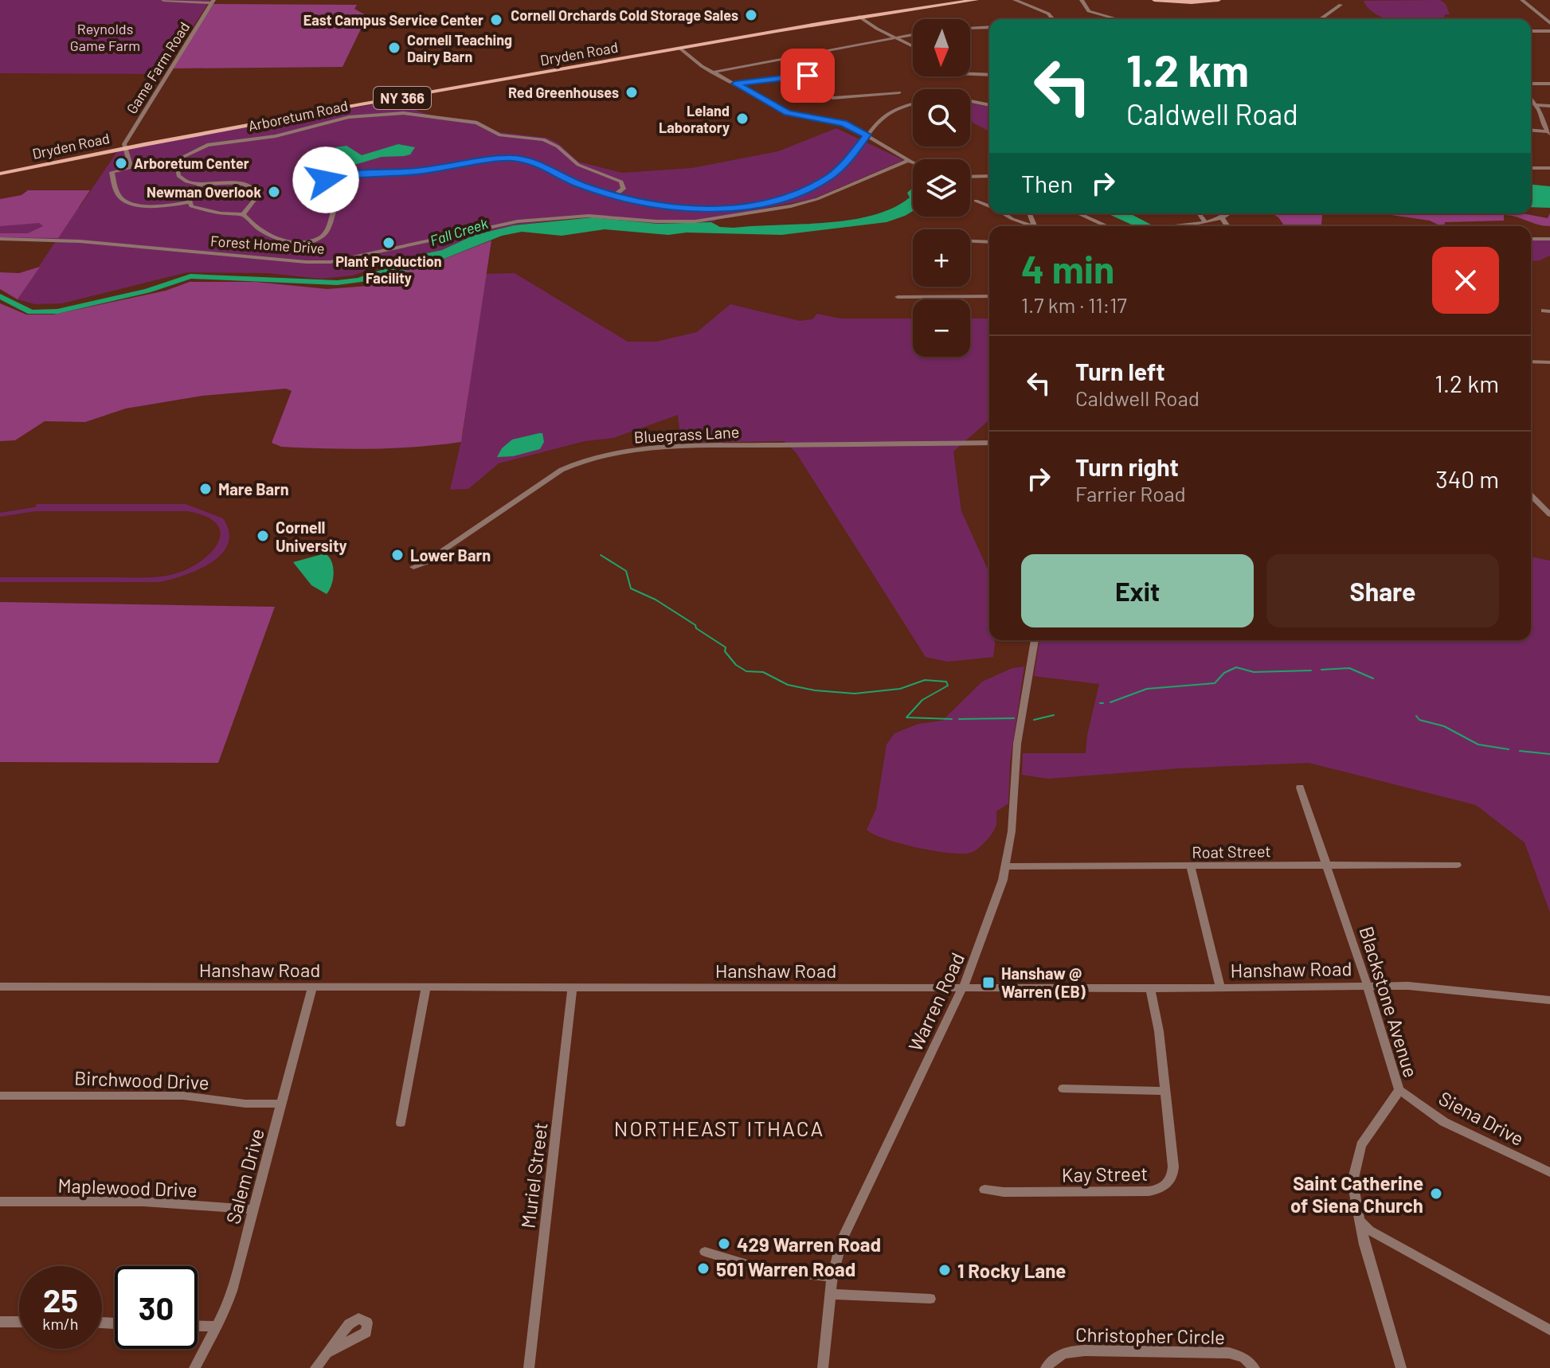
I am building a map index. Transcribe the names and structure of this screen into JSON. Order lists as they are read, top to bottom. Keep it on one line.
{"streets":{"main road":["Dryden Road","NY 366"],"street":["Game Farm Road","Arboretum Road","Forest Home Drive","Bluegrass Lane","Roat Street","Hanshaw Road","Warren Road","Blackstone Avenue","Birchwood Drive","Siena Drive","Kay Street","Muriel Street","Salem Drive","Maplewood Drive","Christopher Circle"]},"crossings":[["Dryden Road","Game Farm Road"],["Roat Street","Warren Road"],["Roat Street","Blackstone Avenue"],["Hanshaw Road","Warren Road"],["Hanshaw Road","Blackstone Avenue"],["Hanshaw Road","Kay Street"],["Hanshaw Road","Muriel Street"],["Hanshaw Road","Salem Drive"],["Blackstone Avenue","Siena Drive"],["Birchwood Drive","Salem Drive"],["Salem Drive","Maplewood Drive"]],"districts":["NORTHEAST ITHACA"],"water":["Fall Creek"],"parks":["Reynolds Game Farm"],"places":{"other":["Cornell Orchards Cold Storage Sales","East Campus Service Center","Cornell Teaching Dairy Barn","Red Greenhouses","Leland Laboratory","Arboretum Center","Newman Overlook","Plant Production Facility","Mare Barn","Cornell University","Lower Barn","Saint Catherine of Siena Church","429 Warren Road","501 Warren Road","1 Rocky Lane"],"transit":["Hanshaw @ Warren (EB)"]},"north":"bottom","page":{"map_buttons":["+","−"],"turn":["1.2 km","Caldwell Road"],"then":"Then","heading":["4 min","1.7 km · 11:17"],"list":[{"name":"Turn left","note":"Caldwell Road","value":"1.2 km"},{"name":"Turn right","note":"Farrier Road","value":"340 m"}],"buttons":["Exit","Share"],"speed":"25 km/h","limit":"30"}}
